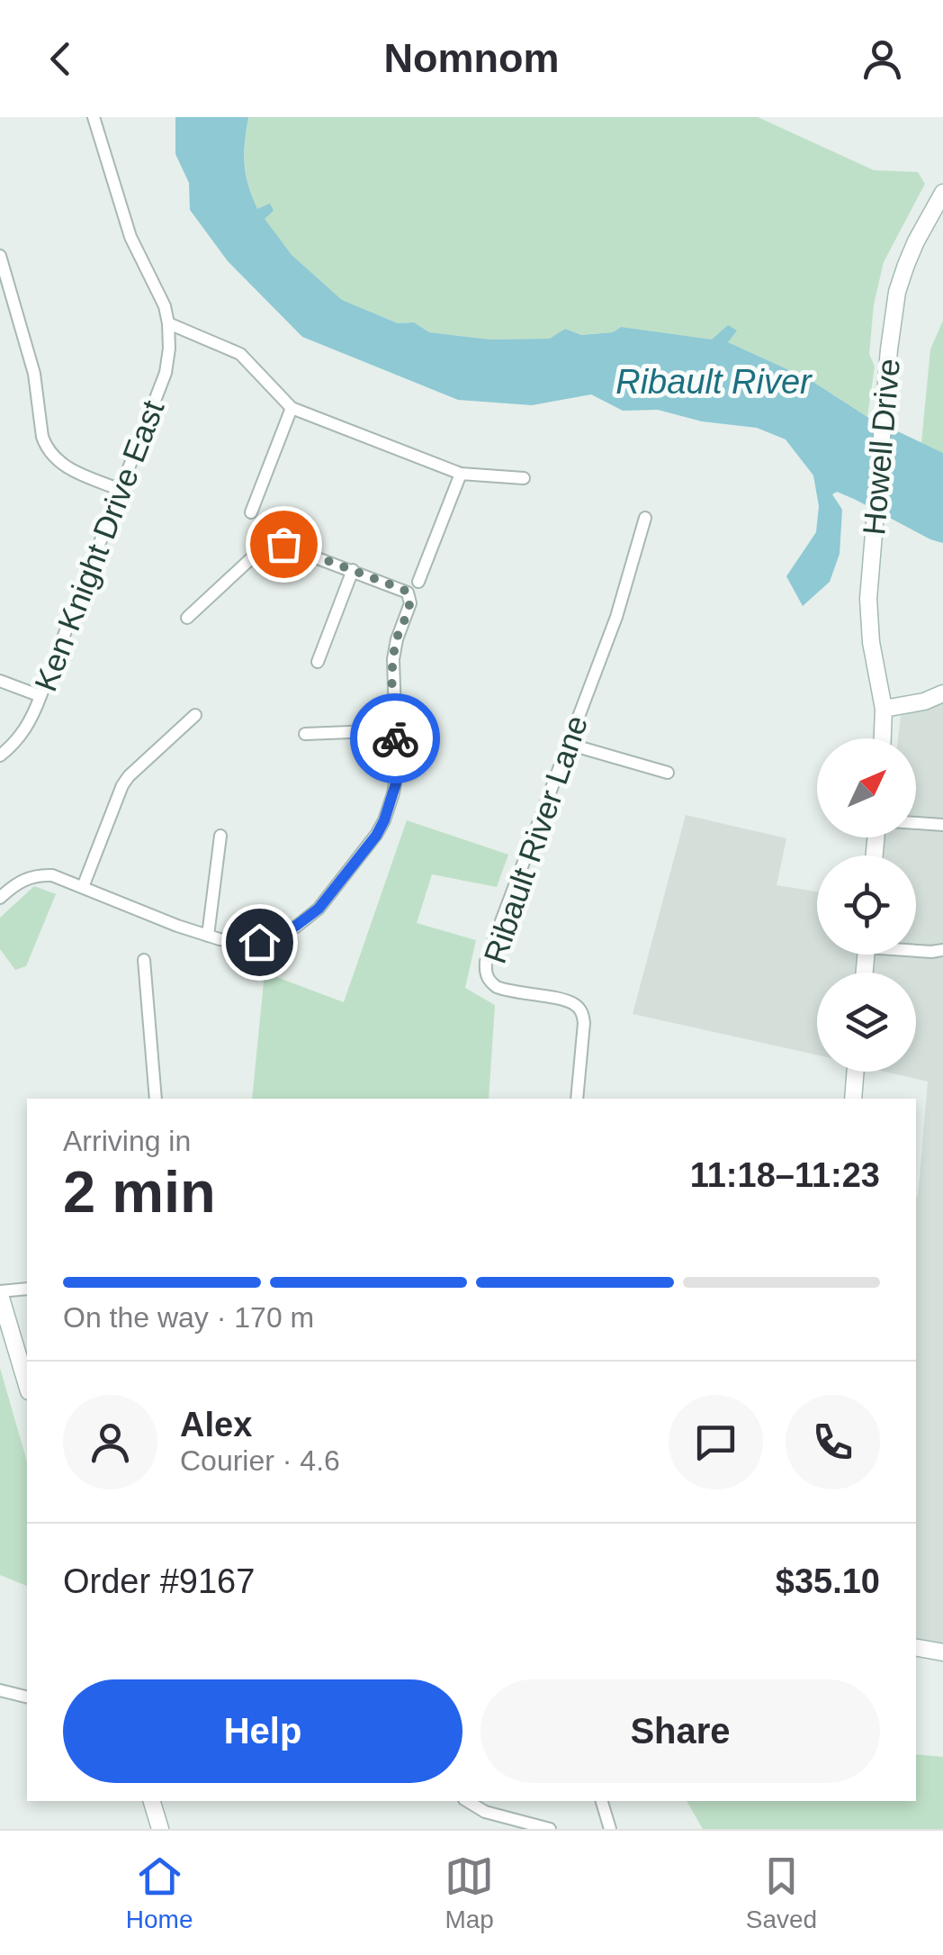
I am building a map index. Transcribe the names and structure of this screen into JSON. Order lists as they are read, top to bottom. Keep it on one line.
{"streets":{"street":["Howell Drive","Ken Knight Drive East","Ribault River Lane"]},"water":["Ribault River"],"north":"top right","page":{"header":"Nomnom","heading":["2 min","Arriving in","11:18–11:23"],"panel":["Alex","Courier · 4.6","Order #9167","$35.10"],"bar":"On the way · 170 m","buttons":["Help","Share"],"tabs":["Home","Map","Saved"]}}
